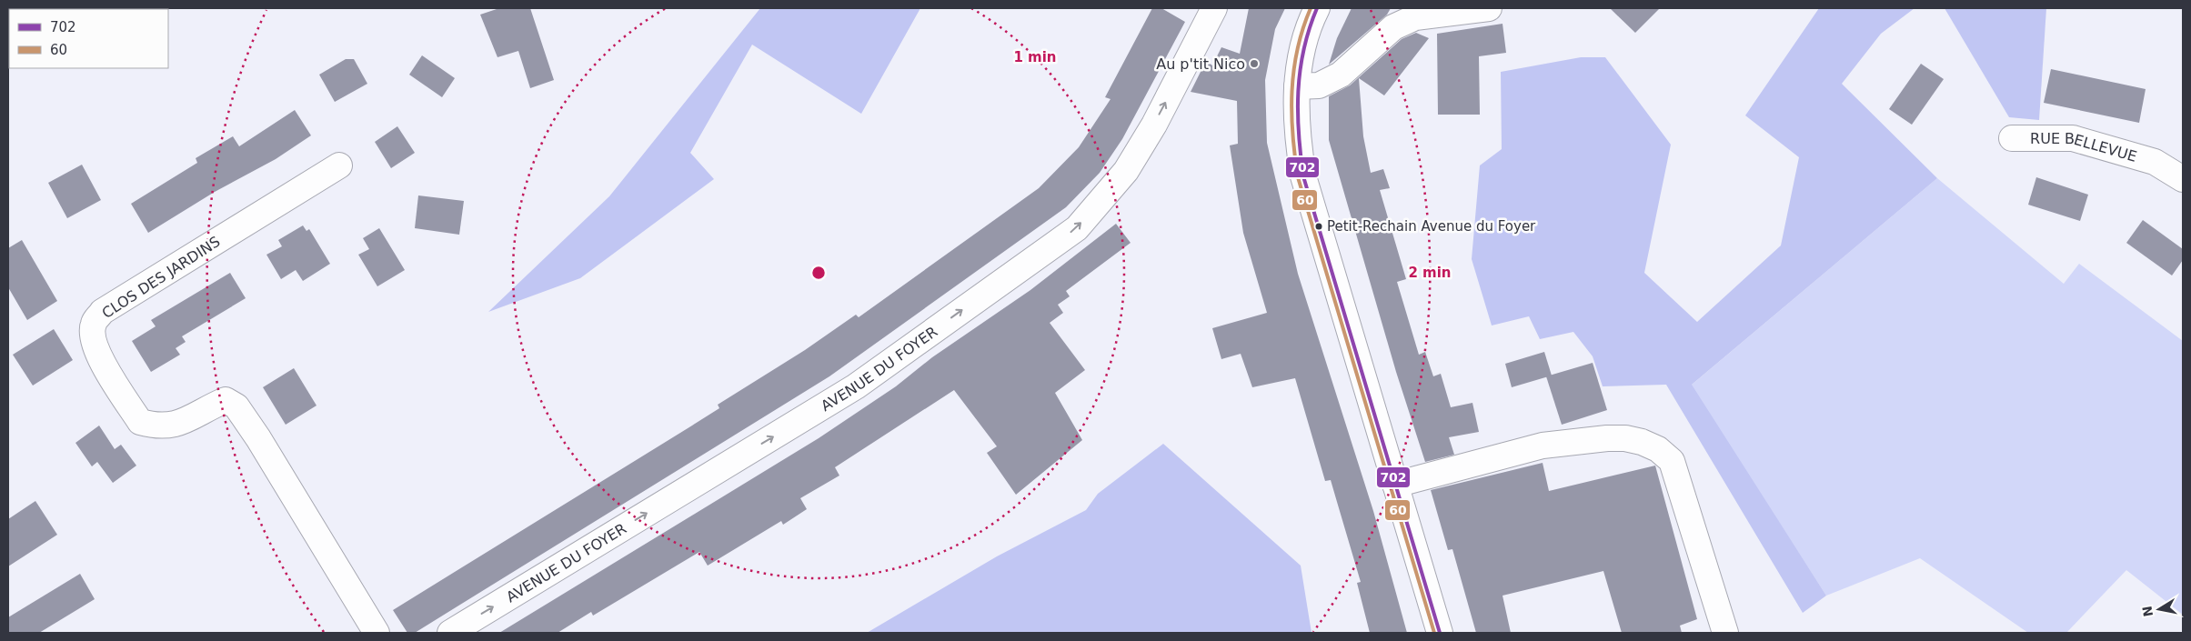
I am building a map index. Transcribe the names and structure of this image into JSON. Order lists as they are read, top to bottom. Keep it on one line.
{"streets":{"street":["RUE BELLEVUE","CLOS DES JARDINS","AVENUE DU FOYER"]},"one_way":["AVENUE DU FOYER"],"places":["Au p'tit Nico","Petit-Rechain Avenue du Foyer"],"lines":["transit line 702","transit line 60"],"legend":["702","60"],"north":"left","rings":["1 min","2 min"]}
